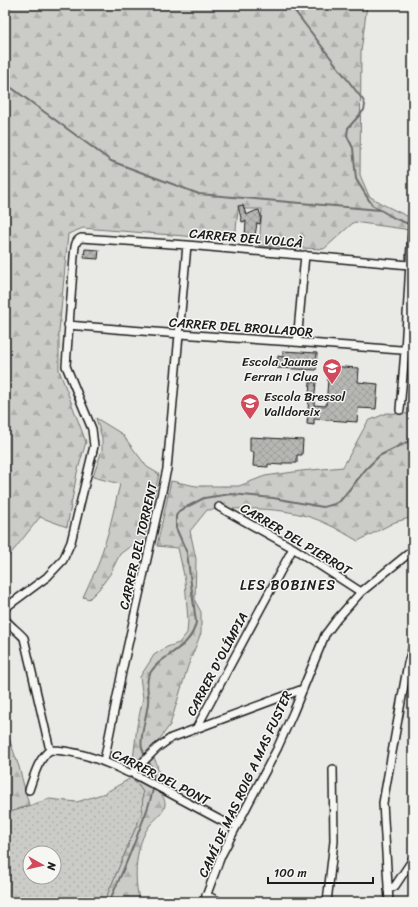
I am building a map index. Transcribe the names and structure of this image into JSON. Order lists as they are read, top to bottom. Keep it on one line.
{"streets":{"street":["CARRER DEL VOLCÀ","CARRER DEL BROLLADOR","CARRER DEL PIERROT","CARRER DEL TORRENT","CARRER D'OLÍMPIA","CARRER DEL PONT","CAMÍ DE MAS ROIG A MAS FUSTER"]},"crossings":[["CARRER DEL VOLCÀ","CARRER DEL BROLLADOR"],["CARRER DEL VOLCÀ","CARRER DEL TORRENT"],["CARRER DEL BROLLADOR","CARRER DEL TORRENT"],["CARRER DEL PIERROT","CARRER D'OLÍMPIA"],["CARRER DEL PIERROT","CAMÍ DE MAS ROIG A MAS FUSTER"],["CARRER DEL TORRENT","CARRER DEL PONT"],["CARRER DEL PONT","CAMÍ DE MAS ROIG A MAS FUSTER"]],"districts":["LES BOBINES"],"places":{"school or university":["Escola Jaume Ferran i Clua","Escola Bressol Valldoreix"]},"scale_bar":"100 m","north":"right"}
